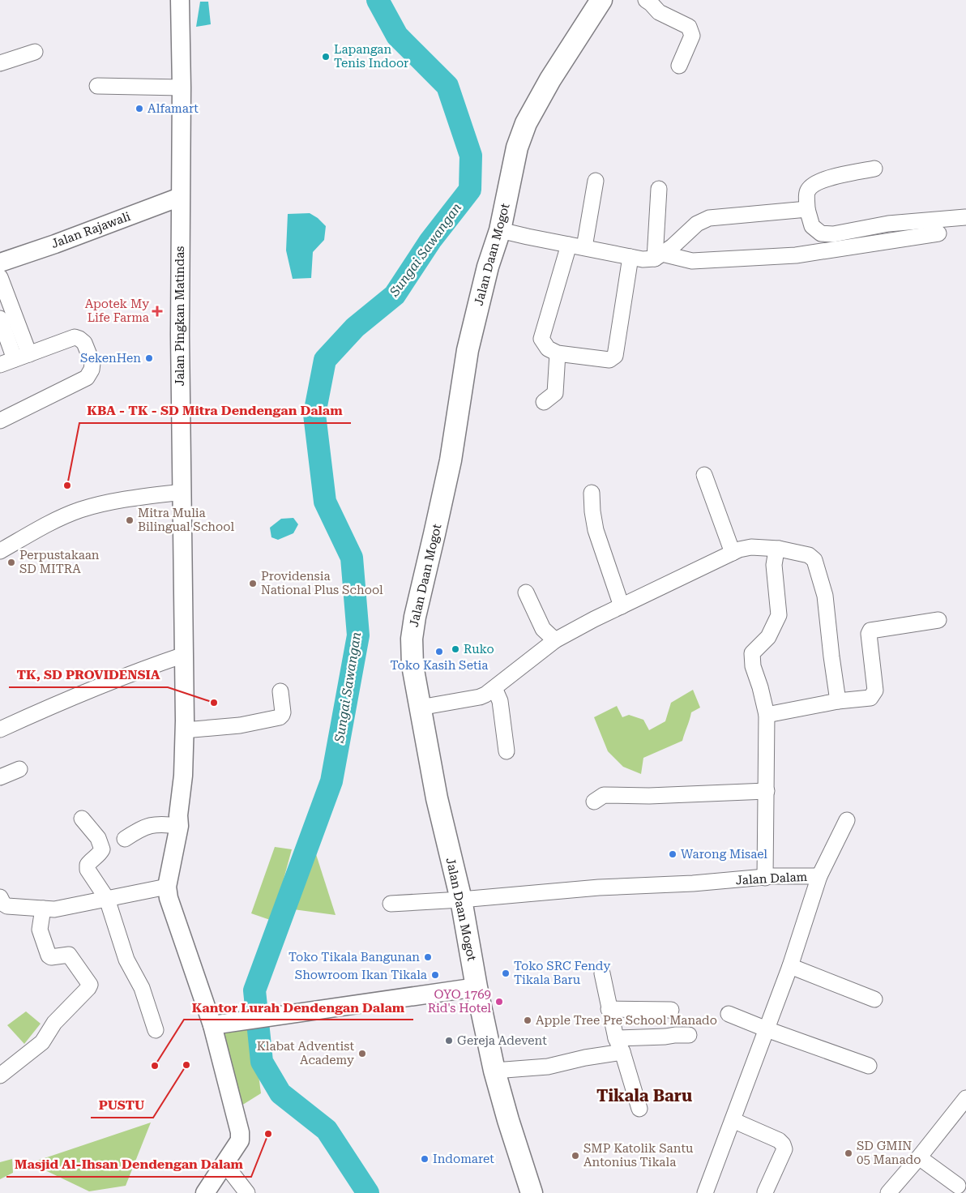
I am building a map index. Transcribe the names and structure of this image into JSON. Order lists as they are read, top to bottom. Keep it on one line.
{"streets":{"main road":["Jalan Daan Mogot"],"street":["Jalan Rajawali","Jalan Pingkan Matindas","Jalan Dalam"]},"crossings":[["Jalan Rajawali","Jalan Pingkan Matindas"],["Jalan Daan Mogot","Jalan Dalam"]],"districts":["Tikala Baru"],"water":["Sungai Sawangan"],"places":{"other":["Lapangan Tenis Indoor","Alfamart","SekenHen","KBA - TK - SD Mitra Dendengan Dalam","Mitra Mulia Bilingual School","Perpustakaan SD MITRA","Providensia National Plus School","Ruko","Toko Kasih Setia","TK, SD PROVIDENSIA","Warong Misael","Toko Tikala Bangunan","Toko SRC Fendy Tikala Baru","Showroom Ikan Tikala","OYO 1769 Rid's Hotel","Apple Tree Pre School Manado","Gereja Adevent","Klabat Adventist Academy","PUSTU","Kantor Lurah Dendengan Dalam","Masjid Al-Ihsan Dendengan Dalam","SD GMIN 05 Manado","SMP Katolik Santu Antonius Tikala","Indomaret"],"health":["Apotek My Life Farma"]}}
